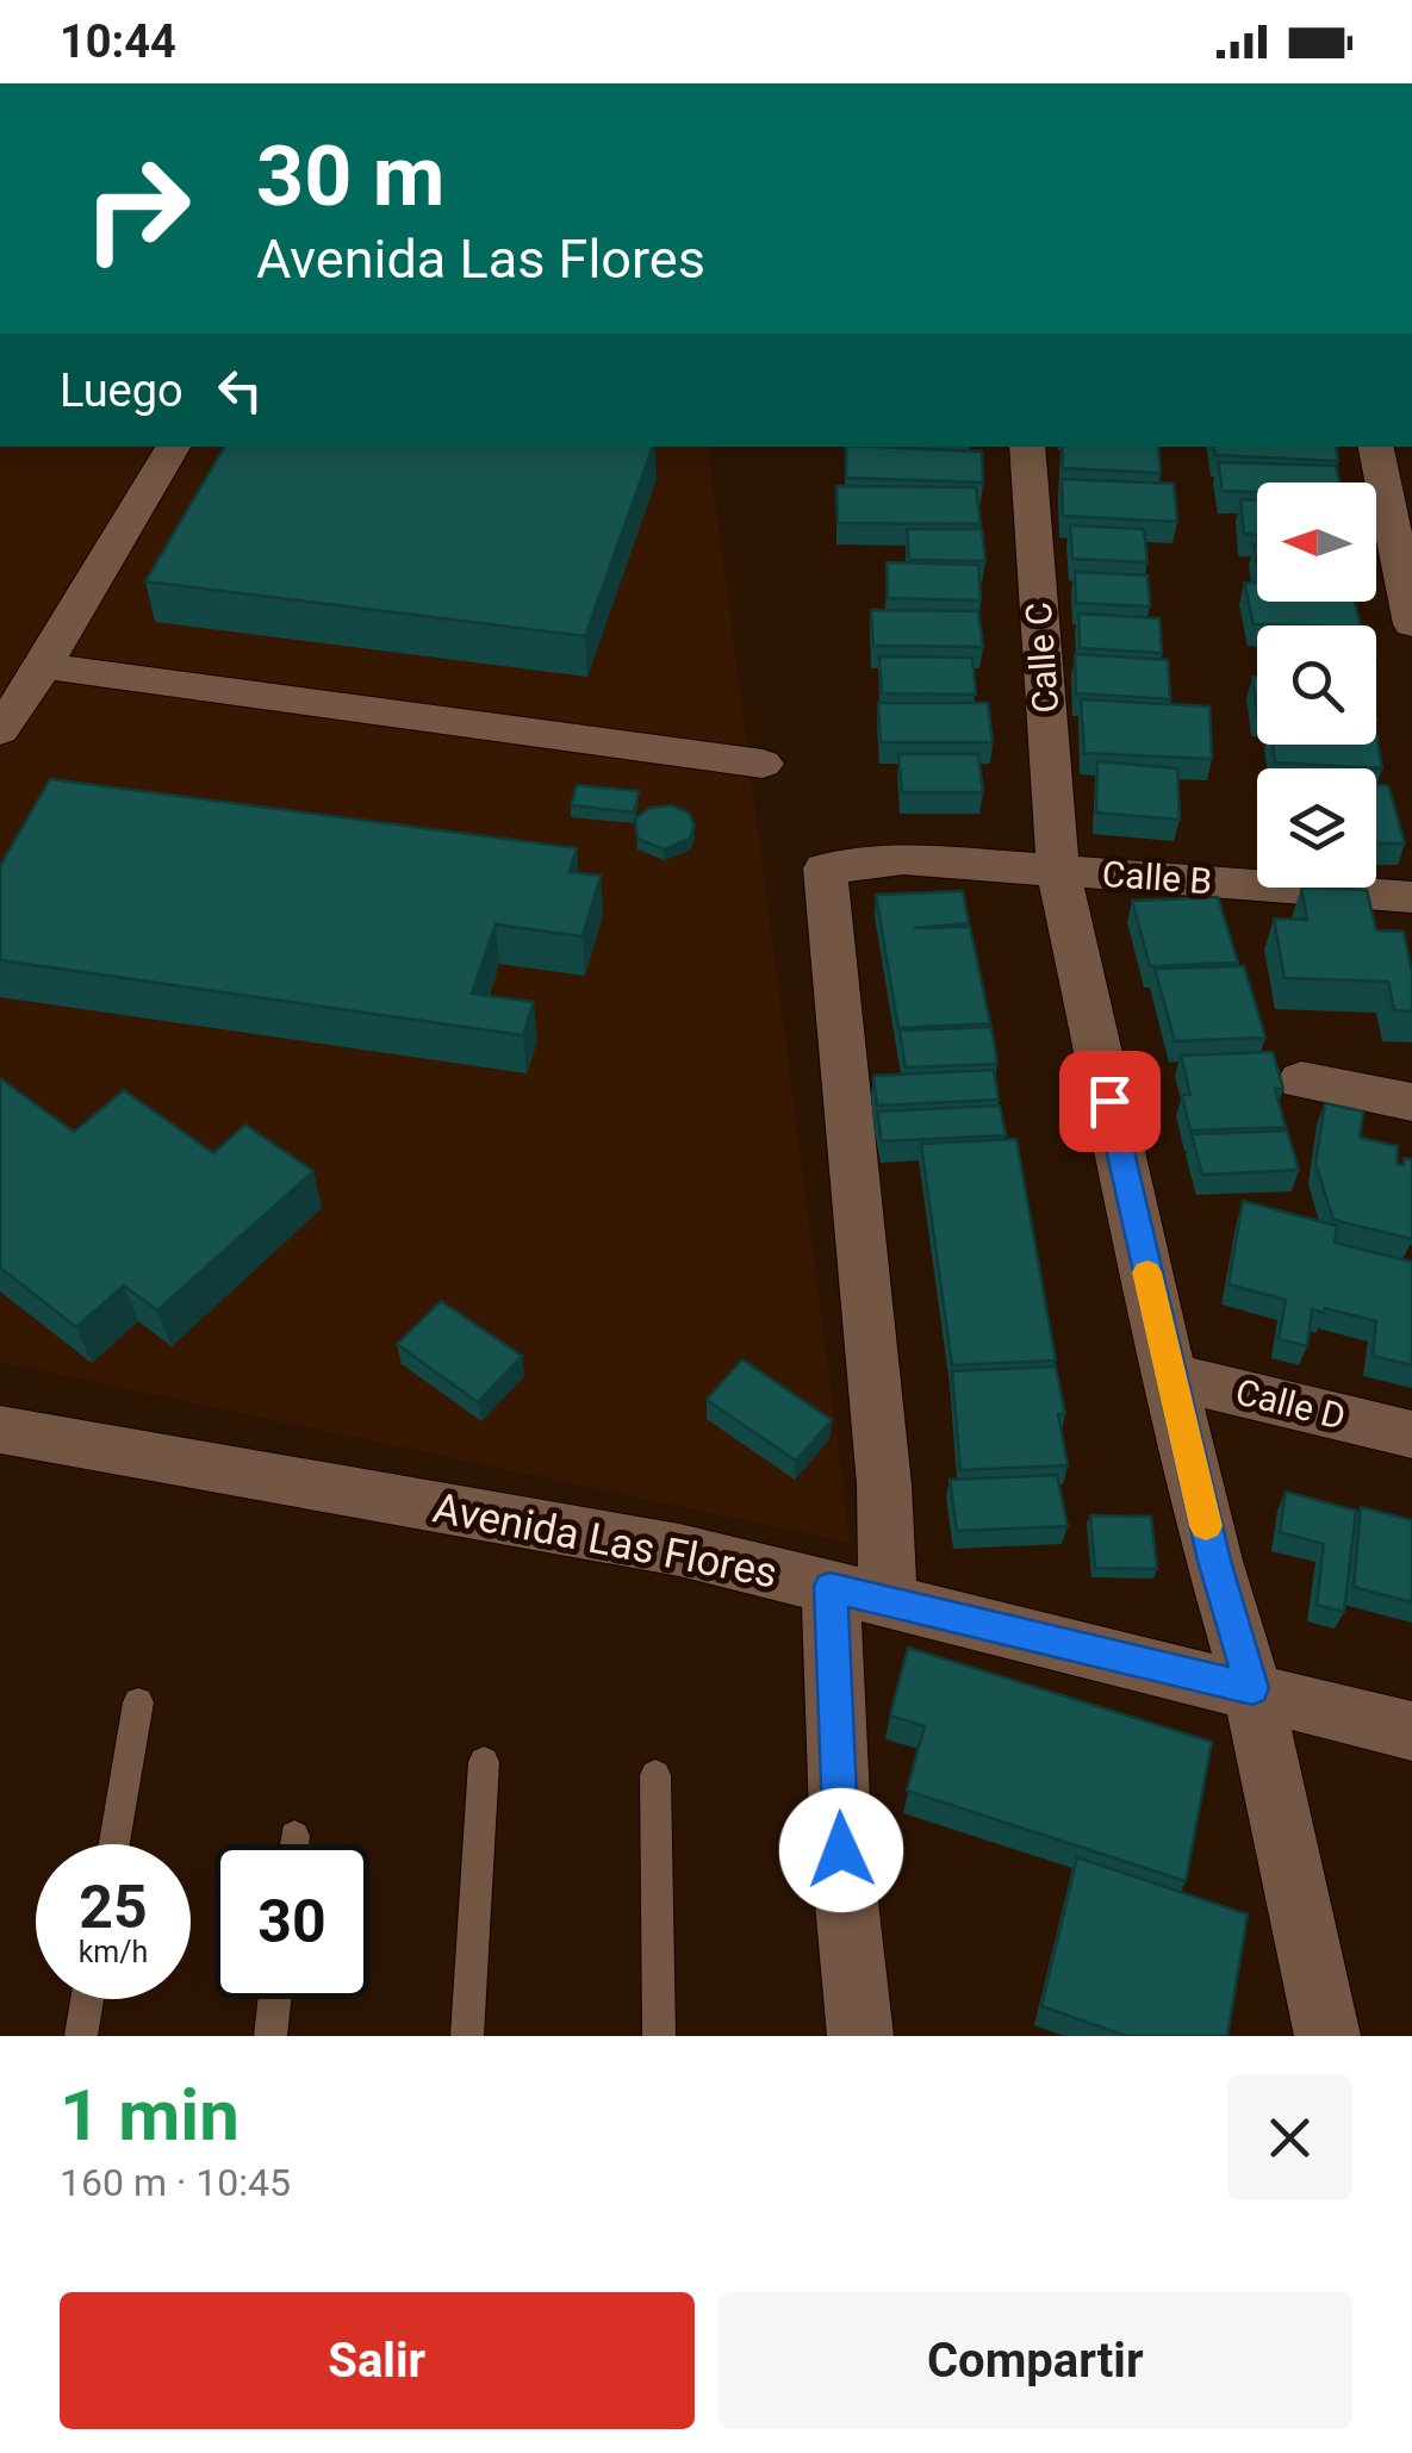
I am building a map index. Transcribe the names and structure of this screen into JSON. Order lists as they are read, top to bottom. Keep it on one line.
{"streets":{"street":["Calle C","Calle B","Calle D","Avenida Las Flores"]},"crossings":[["Calle C","Calle B"],["Calle C","Calle D"],["Calle C","Avenida Las Flores"],["Calle B","Avenida Las Flores"]],"north":"left","page":{"status":"10:44","turn":["30 m","Avenida Las Flores"],"then":"Luego","speed":"25 km/h","limit":"30","heading":["1 min","160 m · 10:45"],"buttons":["Salir","Compartir"]}}
